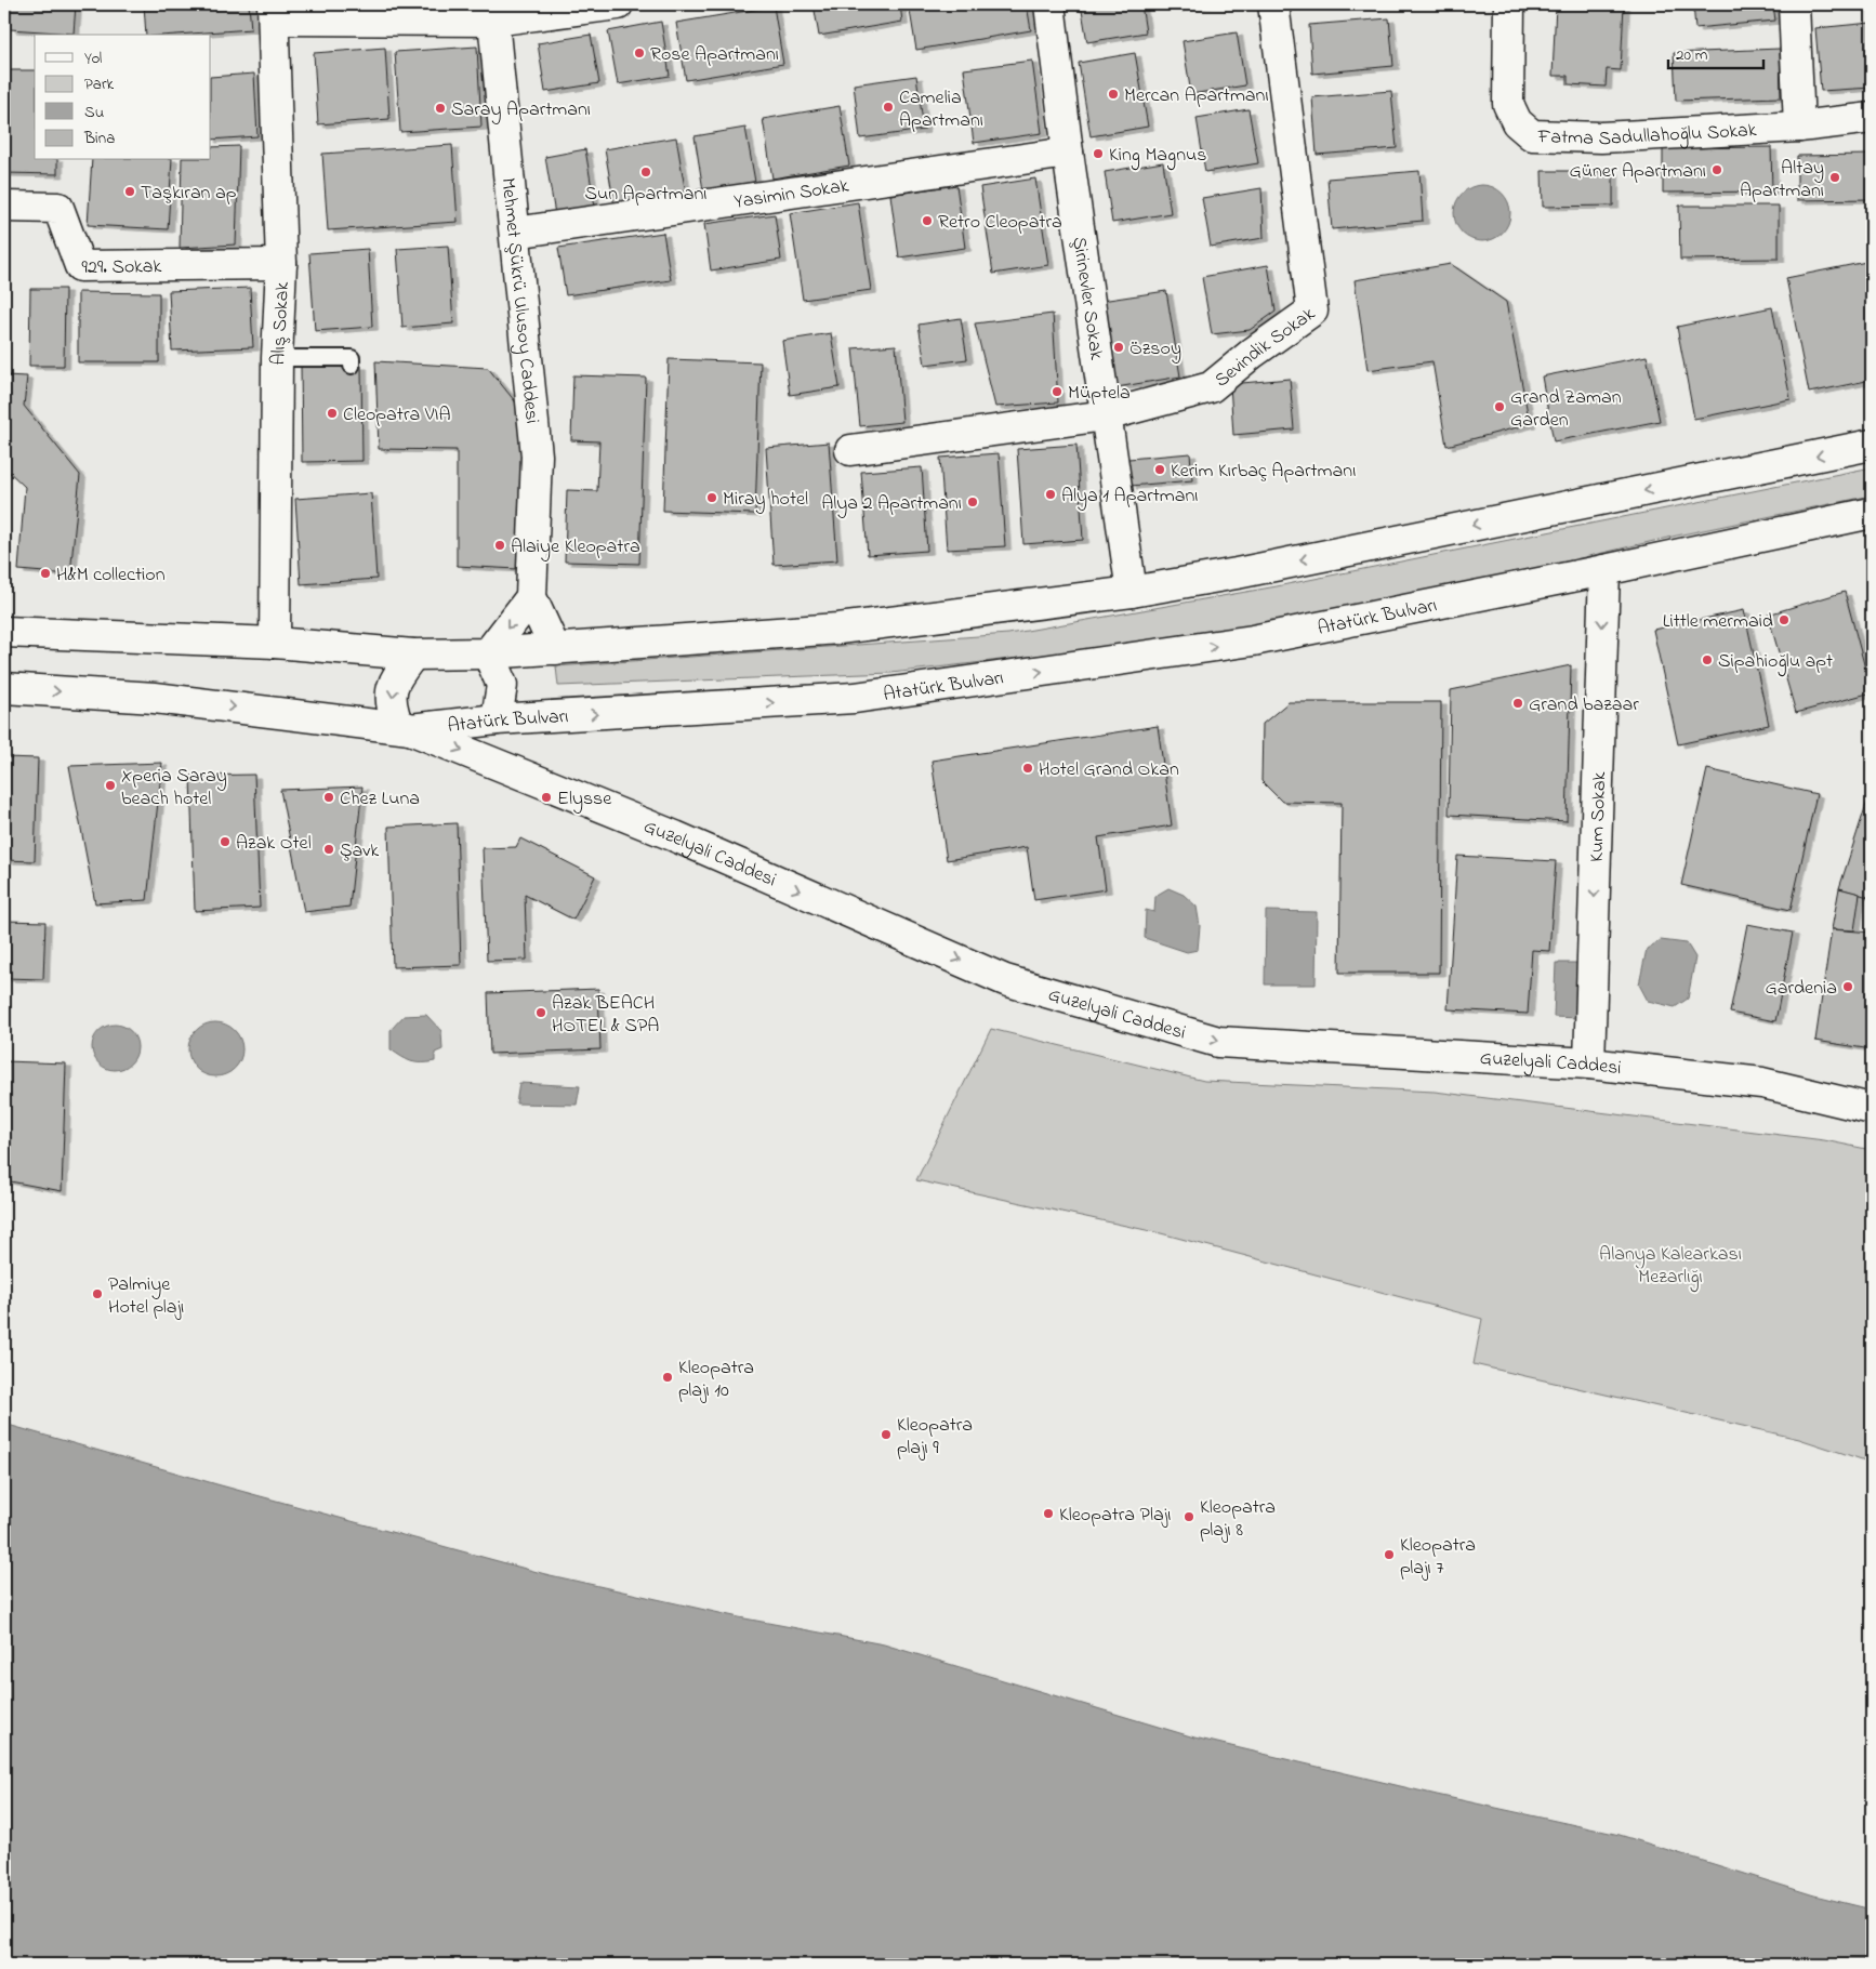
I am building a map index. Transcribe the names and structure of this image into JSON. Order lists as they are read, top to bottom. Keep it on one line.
{"streets":{"street":["Fatma Sadullahoğlu Sokak","Yasimin Sokak","929. Sokak","Şirinevler Sokak","Mehmet Şükrü Ulusoy Caddesi","Alış Sokak","Sevindik Sokak","Atatürk Bulvarı","Kum Sokak","Guzelyali Caddesi"]},"crossings":[["Yasimin Sokak","Şirinevler Sokak"],["Yasimin Sokak","Mehmet Şükrü Ulusoy Caddesi"],["929. Sokak","Alış Sokak"],["Şirinevler Sokak","Sevindik Sokak"],["Atatürk Bulvarı","Kum Sokak"],["Atatürk Bulvarı","Guzelyali Caddesi"],["Kum Sokak","Guzelyali Caddesi"]],"one_way":["Kum Sokak"],"parks":["Alanya Kalearkası Mezarlığı"],"places":["Rose Apartmanı","Mercan Apartmanı","Camelia Apartmanı","Saray Apartmanı","King Magnus","Güner Apartmanı","Sun Apartmanı","Altay Apartmanı","Taşkıran ap","Retro Cleopatra","Özsoy","Müptela","Grand Zaman Garden","Cleopatra VIA","Kerim Kırbaç Apartmanı","Alya 1 Apartmanı","Miray hotel","Alya 2 Apartmanı","Alaiye Kleopatra","H&M collection","Little mermaid","Sipahioğlu apt","Grand bazaar","Hotel Grand Okan","Xperia Saray beach hotel","Chez Luna","Elysse","Azak Otel","Şavk","Gardenia","Azak BEACH HOTEL & SPA","Palmiye Hotel plajı","Kleopatra plajı 10","Kleopatra plajı 9","Kleopatra Plajı","Kleopatra plajı 8","Kleopatra plajı 7"],"legend":["Yol","Park","Su","Bina"],"scale_bar":"20 m"}
